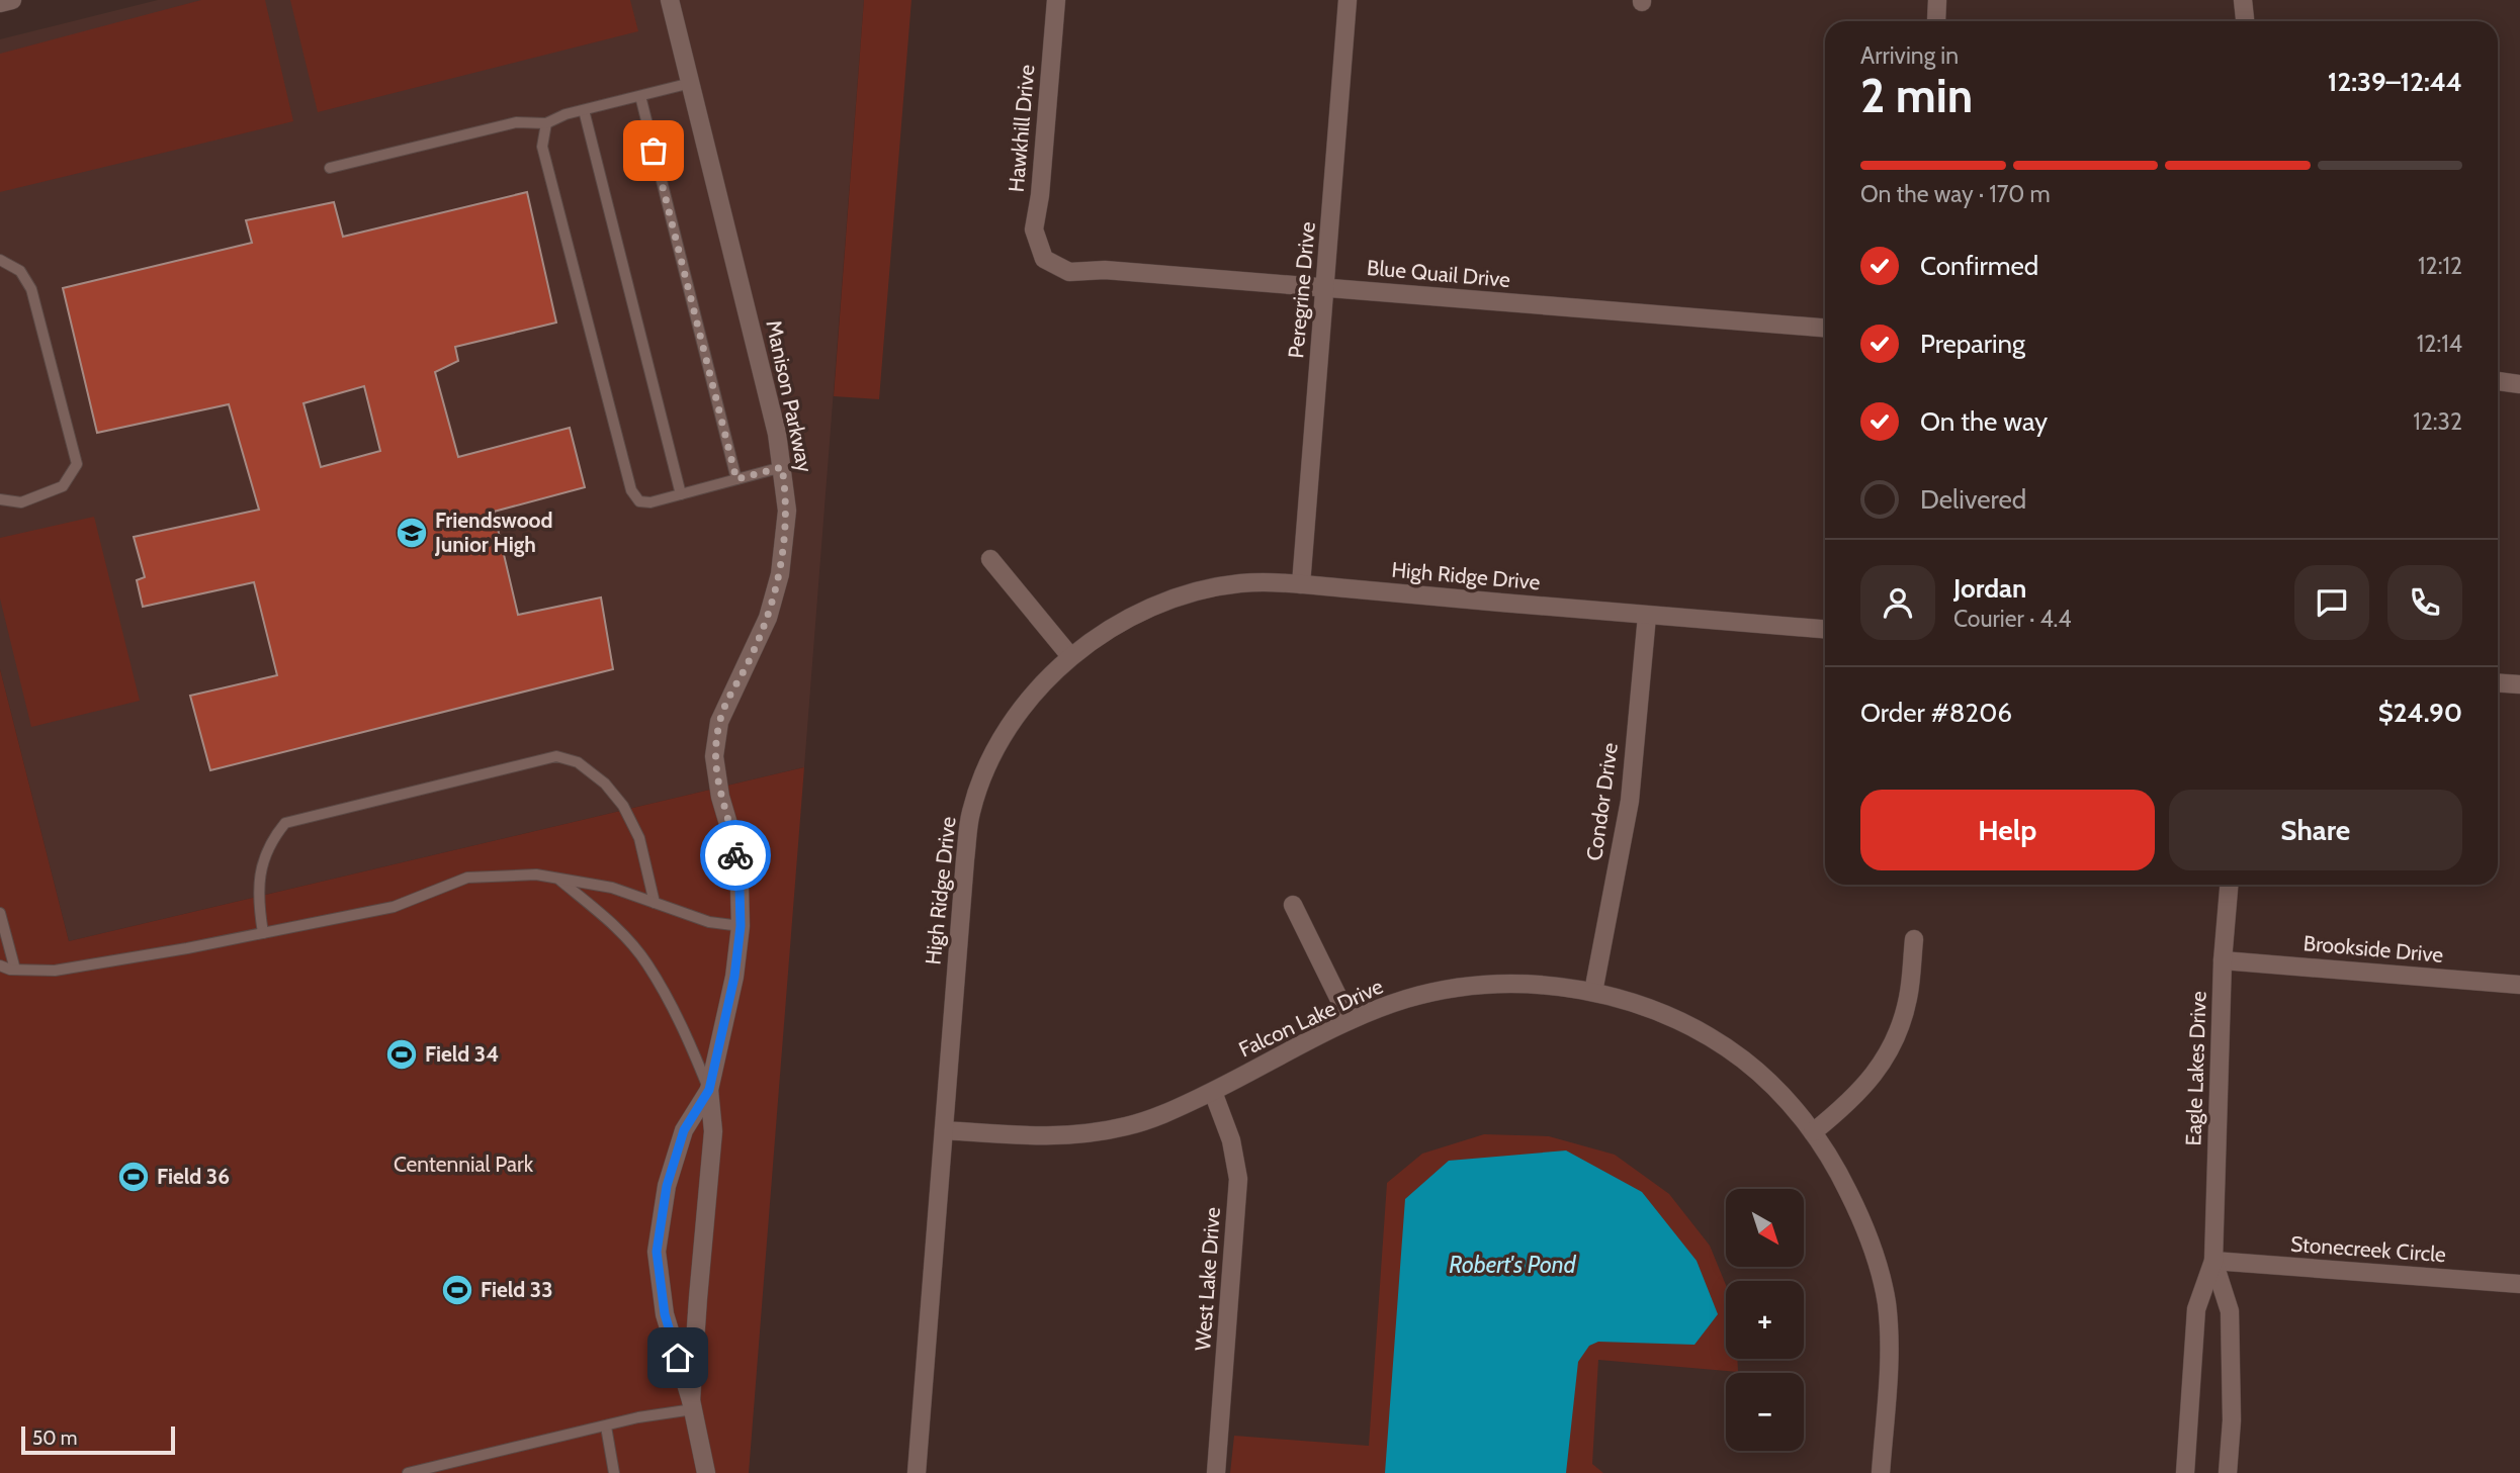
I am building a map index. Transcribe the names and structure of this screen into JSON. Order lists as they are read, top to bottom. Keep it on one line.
{"streets":{"street":["Hawkhill Drive","Blue Quail Drive","Peregrine Drive","Manison Parkway","High Ridge Drive","Condor Drive","Brookside Drive","Falcon Lake Drive","Eagle Lakes Drive","Stonecreek Circle","West Lake Drive"]},"crossings":[["Hawkhill Drive","Blue Quail Drive"],["Blue Quail Drive","Peregrine Drive"],["Peregrine Drive","High Ridge Drive"],["High Ridge Drive","Condor Drive"],["High Ridge Drive","Falcon Lake Drive"],["Condor Drive","Falcon Lake Drive"],["Brookside Drive","Eagle Lakes Drive"],["Falcon Lake Drive","West Lake Drive"],["Eagle Lakes Drive","Stonecreek Circle"]],"water":["Robert's Pond"],"parks":["Centennial Park"],"places":{"school or university":["Friendswood Junior High"],"sports":["Field 34","Field 36","Field 33"]},"scale_bar":"50 m","north":"bottom right","page":{"heading":["2 min","Arriving in","12:39–12:44"],"panel":["Jordan","Courier · 4.4","Order #8206","$24.90"],"bar":"On the way · 170 m","list":[["Confirmed","12:12"],["Preparing","12:14"],["On the way","12:32"],"Delivered"],"buttons":["Help","Share"],"map_buttons":["+","−"],"scale":"50 m"}}
